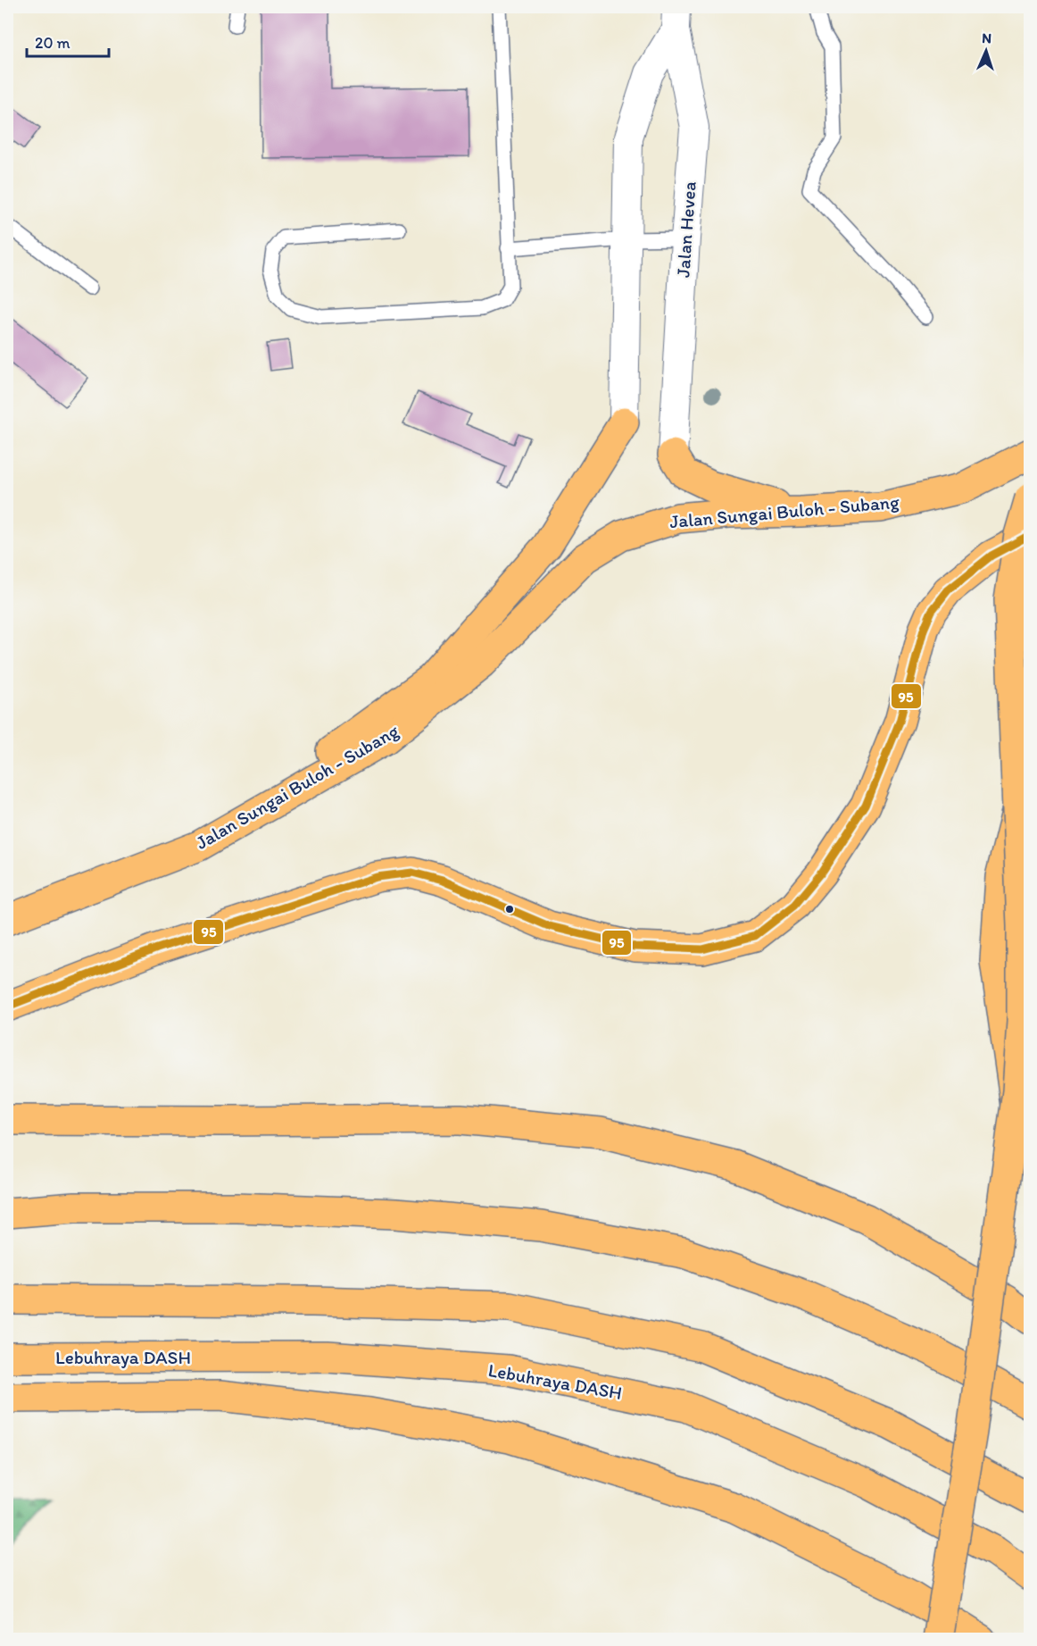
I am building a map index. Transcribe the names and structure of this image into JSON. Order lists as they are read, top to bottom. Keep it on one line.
{"streets":{"highway":["Jalan Sungai Buloh - Subang","Lebuhraya DASH"],"street":["Jalan Hevea"]},"lines":["transit line 95"],"scale_bar":"20 m","north":"top"}
